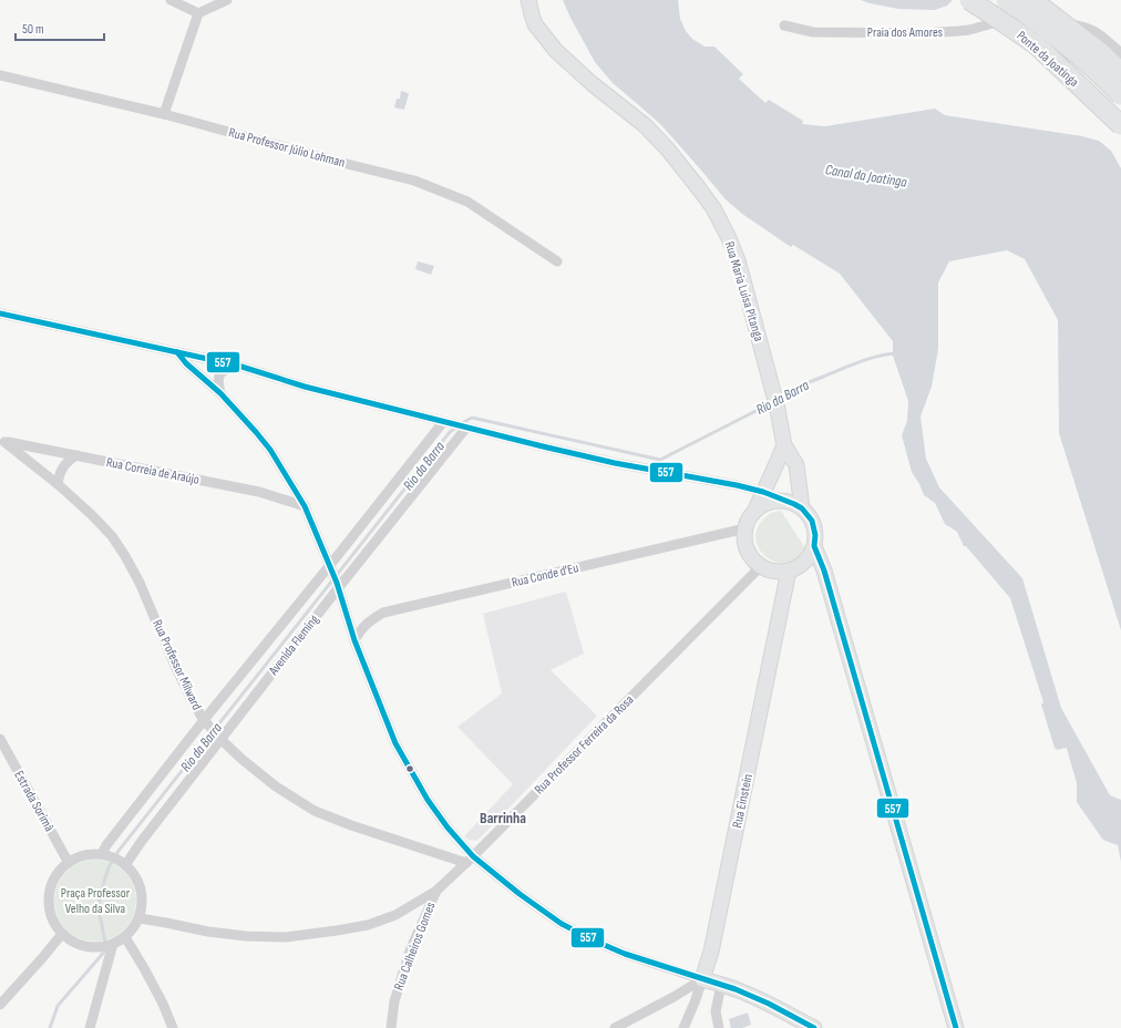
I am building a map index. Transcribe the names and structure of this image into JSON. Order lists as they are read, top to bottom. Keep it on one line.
{"streets":{"highway":["Ponte da Joatinga"],"street":["Praia dos Amores","Rua Professor Júlio Lohman","Rua Maria Luisa Pitanga","Rua Correia de Araújo","Rua Conde d'Eu","Avenida Fleming","Rua Professor Milward","Rua Professor Ferreira da Rosa","Estrada Sorimã","Rua Einstein","Rua Calheiros Gomes"]},"crossings":[["Rua Maria Luisa Pitanga","Rua Conde d'Eu"],["Rua Maria Luisa Pitanga","Rua Professor Ferreira da Rosa"],["Rua Maria Luisa Pitanga","Rua Einstein"],["Rua Correia de Araújo","Rua Professor Milward"],["Rua Conde d'Eu","Rua Professor Ferreira da Rosa"],["Rua Conde d'Eu","Rua Einstein"],["Avenida Fleming","Rua Professor Milward"],["Avenida Fleming","Rua Professor Ferreira da Rosa"],["Avenida Fleming","Estrada Sorimã"],["Rua Professor Milward","Rua Professor Ferreira da Rosa"],["Rua Professor Ferreira da Rosa","Estrada Sorimã"],["Rua Professor Ferreira da Rosa","Rua Einstein"],["Rua Professor Ferreira da Rosa","Rua Calheiros Gomes"]],"districts":["Barrinha"],"water":["Canal da Joatinga","Rio da Barra"],"parks":["Praça Professor Velho da Silva"],"lines":["transit line 557"],"scale_bar":"50 m"}
